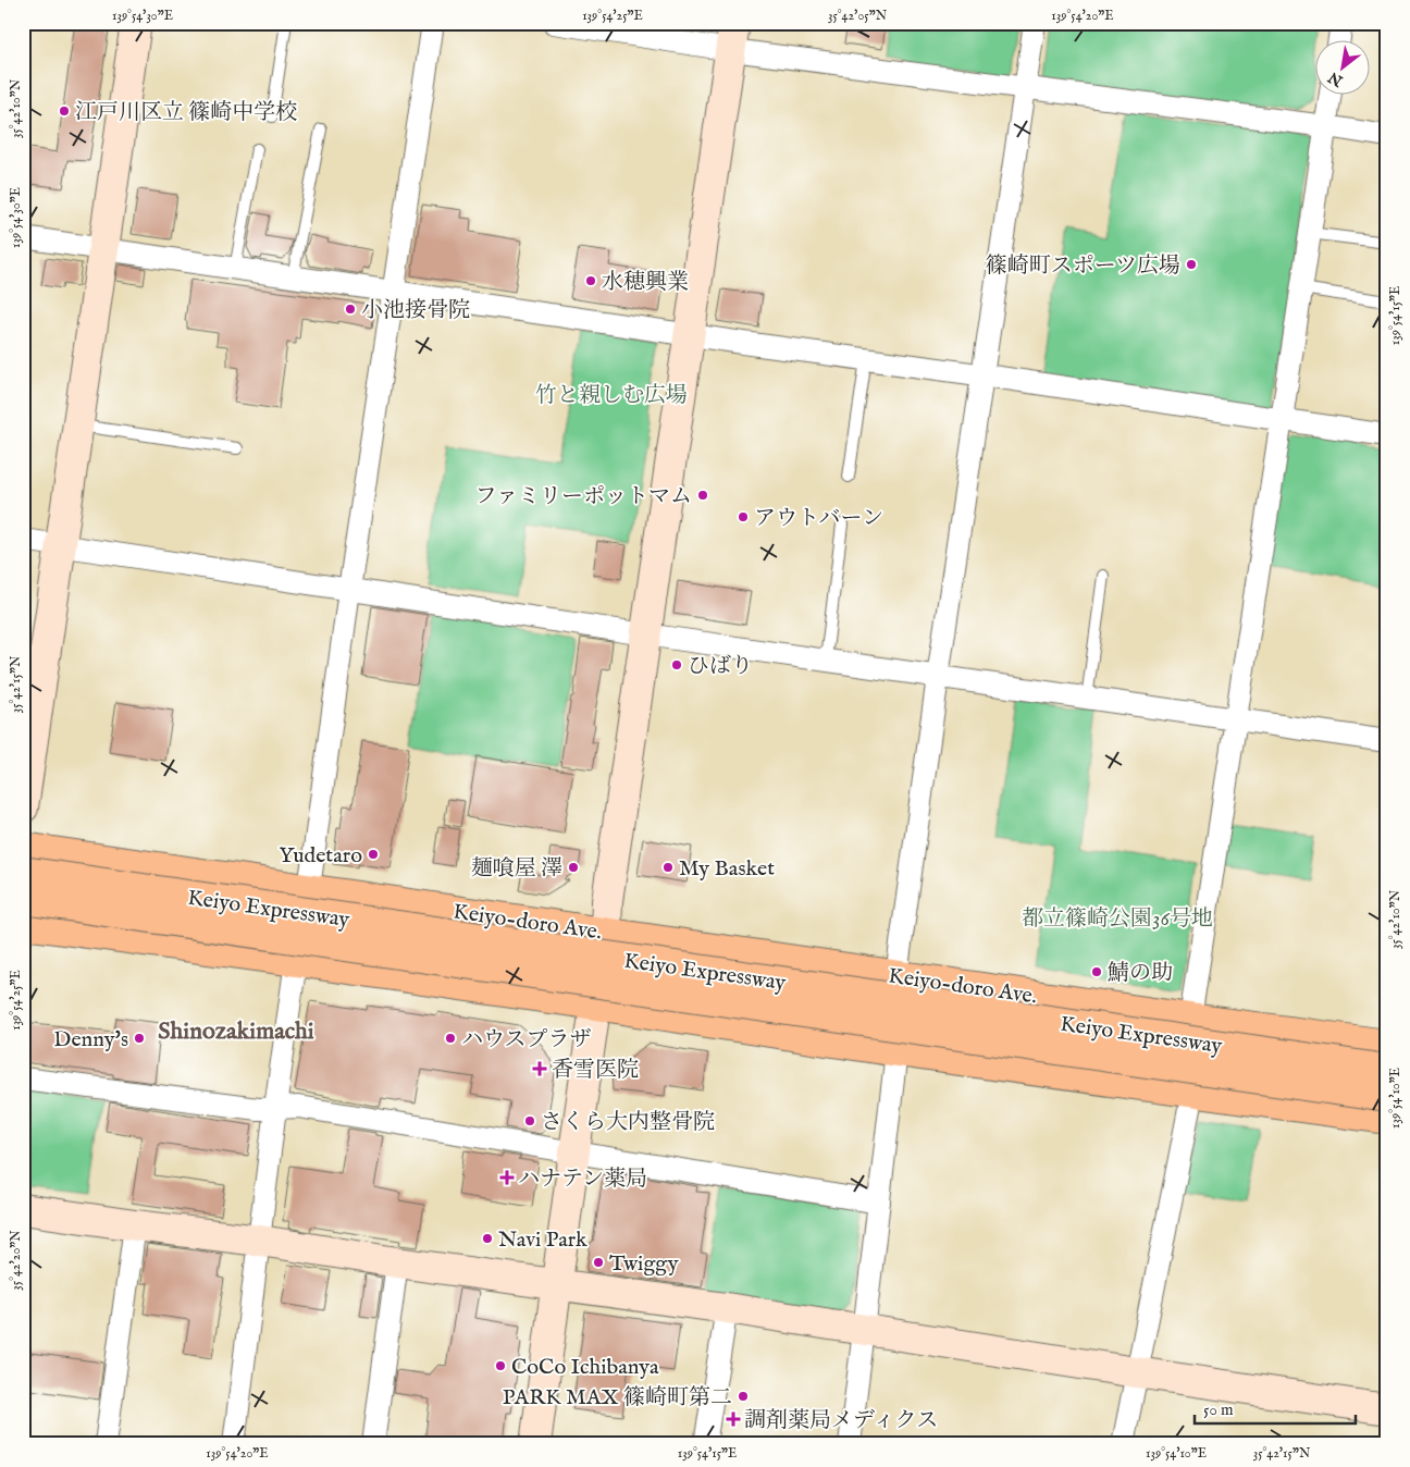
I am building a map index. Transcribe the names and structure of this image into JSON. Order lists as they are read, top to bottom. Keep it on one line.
{"streets":{"highway":["Keiyo Expressway","Keiyo-doro Ave."]},"districts":["Shinozakimachi"],"parks":["竹と親しむ広場","都立篠崎公園36号地"],"places":{"other":["江戸川区立 篠崎中学校","篠崎町スポーツ広場","水穂興業","小池接骨院","ファミリーポットマム","アウトバーン","ひばり","Yudetaro","麺喰屋 澤","My Basket","鯖の助","Denny's","ハウスプラザ","さくら大内整骨院","Navi Park","Twiggy","CoCo Ichibanya","PARK MAX 篠崎町第二"],"health":["香雪医院","ハナテン薬局","調剤薬局メディクス"]},"scale_bar":"50 m","north":"bottom left","coordinates":["139°54'30\"E","139°54'25\"E","35°42'05\"N","139°54'20\"E","35°42'10\"N","139°54'15\"E","35°42'15\"N","139°54'10\"E","35°42'20\"N"]}
